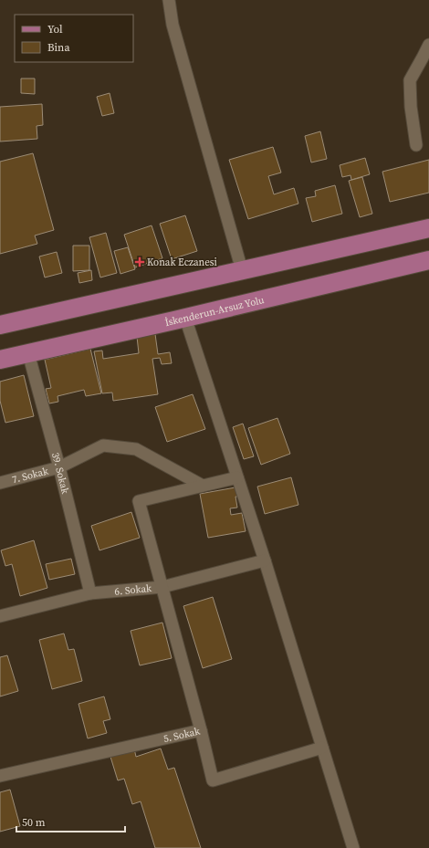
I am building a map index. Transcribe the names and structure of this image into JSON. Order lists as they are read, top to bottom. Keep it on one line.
{"streets":{"main road":["İskenderun-Arsuz Yolu"],"street":["39. Sokak","7. Sokak","6. Sokak","5. Sokak"]},"crossings":[["İskenderun-Arsuz Yolu","39. Sokak"],["39. Sokak","7. Sokak"],["39. Sokak","6. Sokak"]],"places":{"health":["Konak Eczanesi"]},"legend":["Yol","Bina"],"scale_bar":"50 m"}
